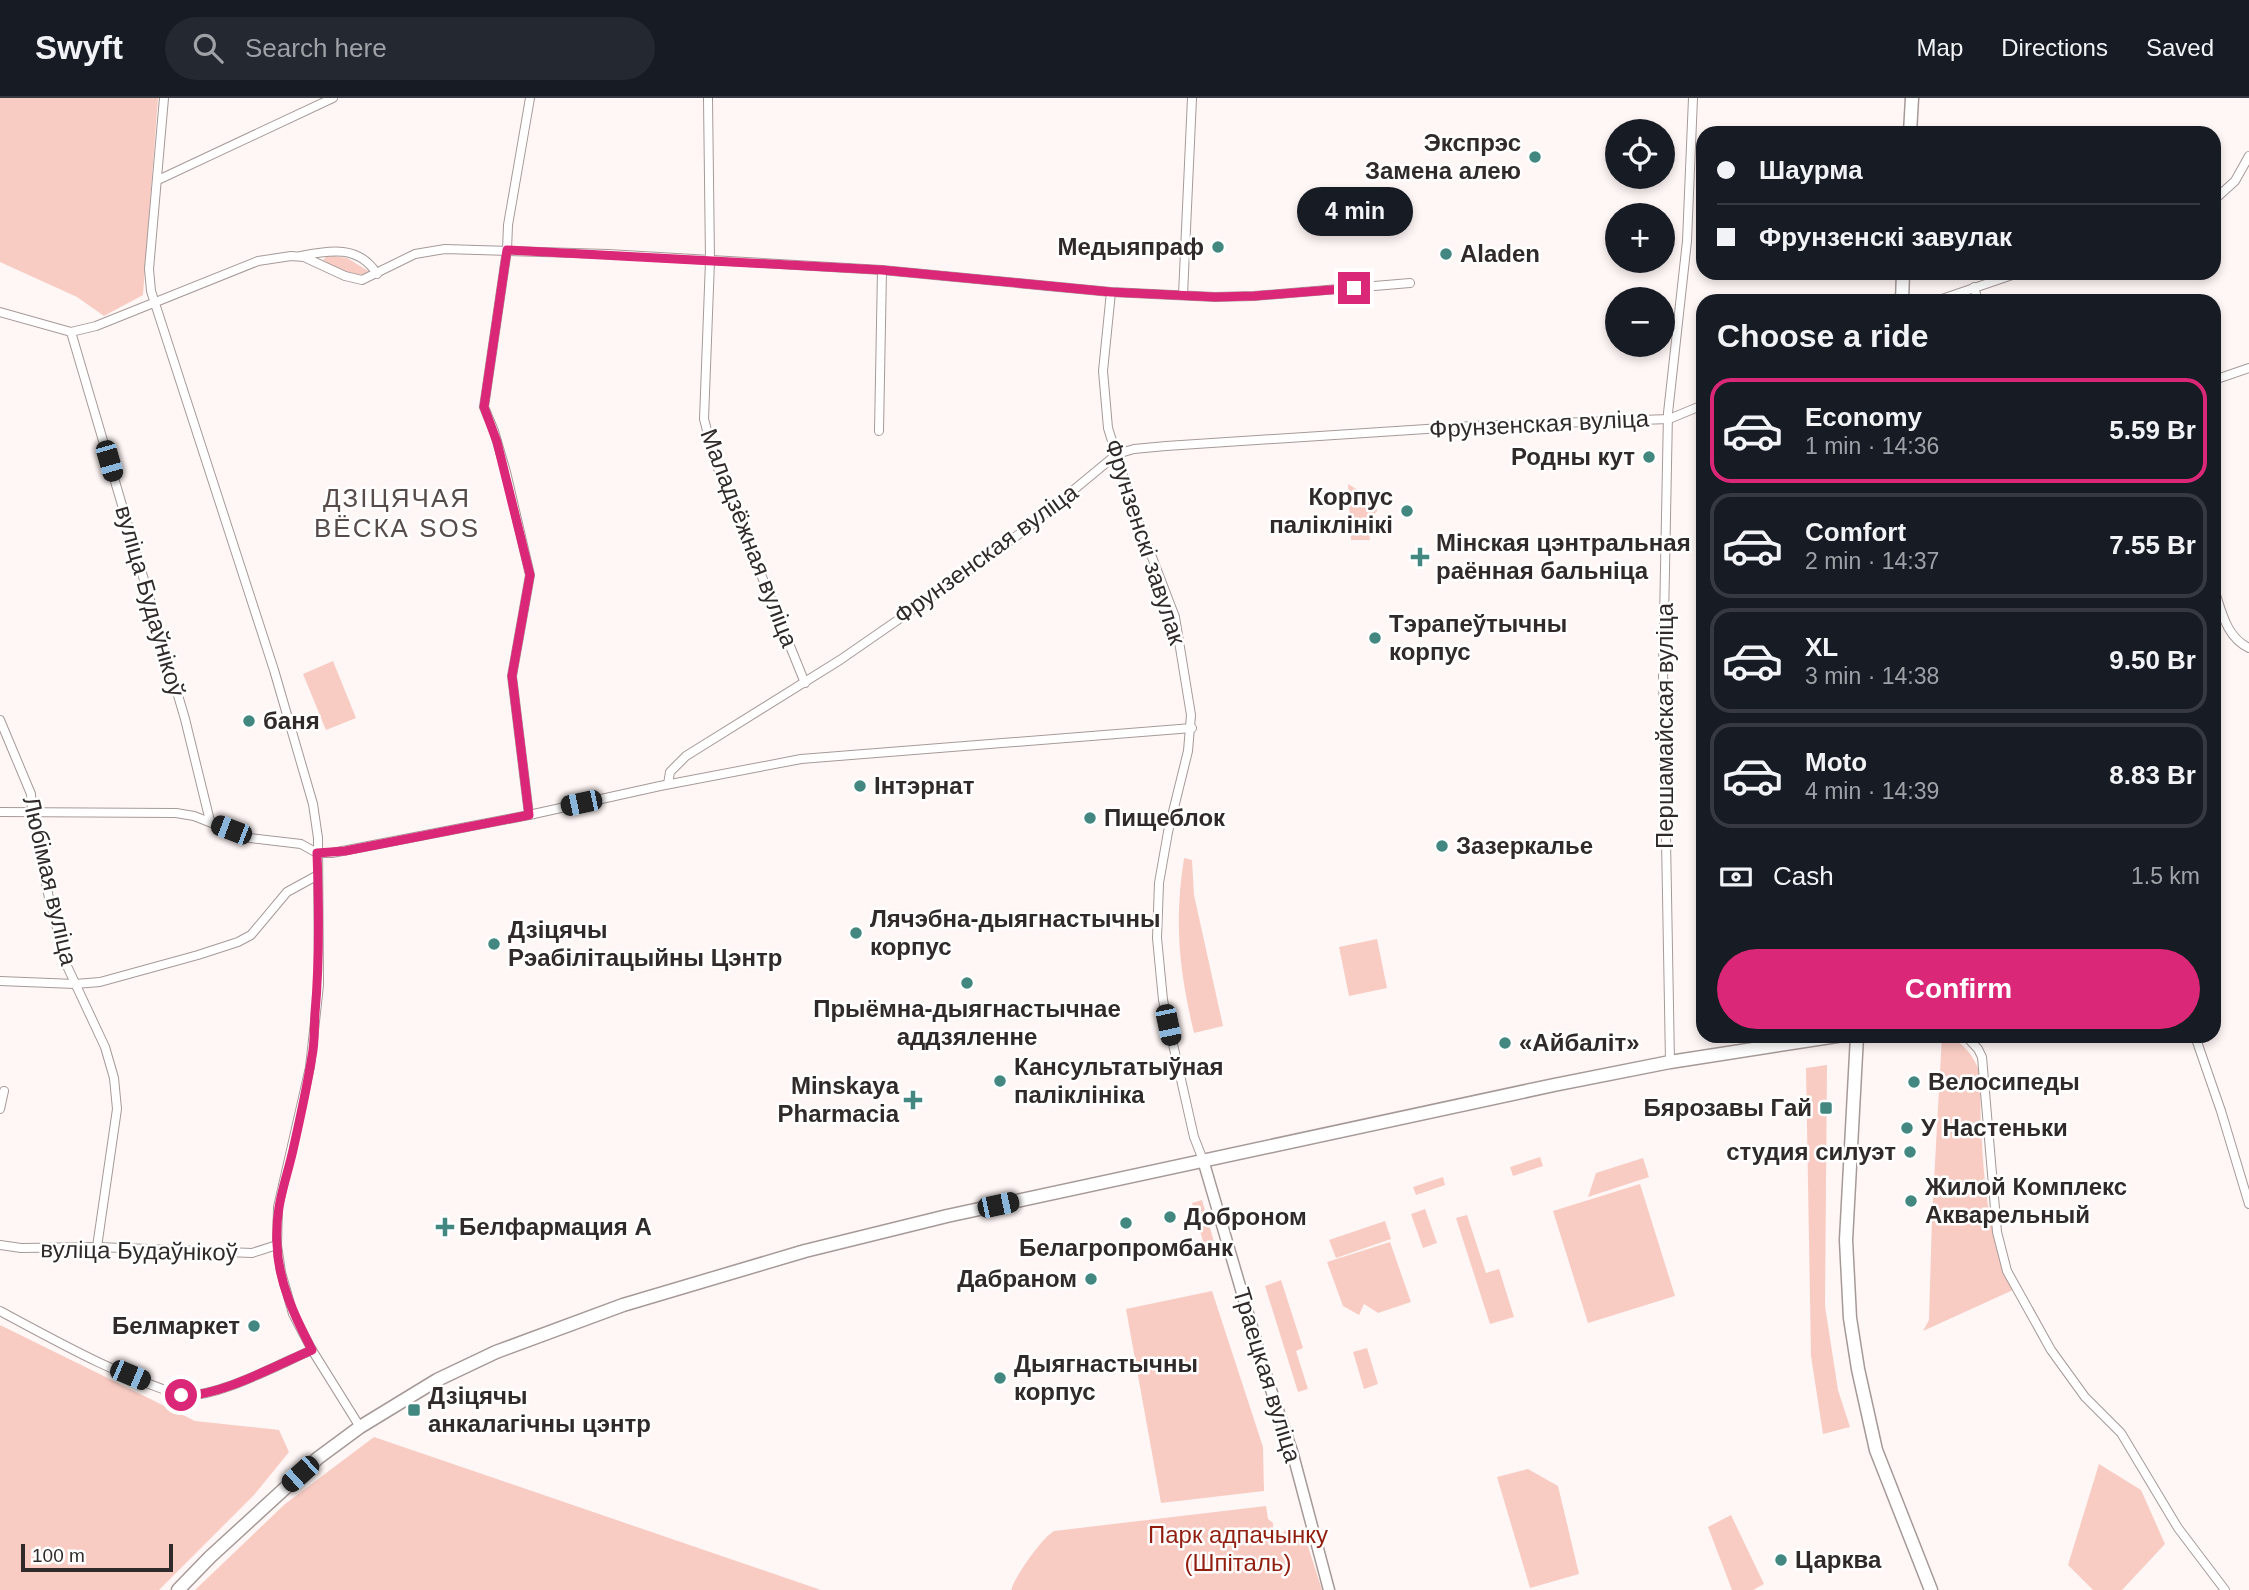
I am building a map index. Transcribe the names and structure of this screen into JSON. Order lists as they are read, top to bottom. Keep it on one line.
{"streets":{"street":["Фрунзенская вуліца","Маладзёжная вуліца","Фрунзенскі завулак","вуліца Будаўнікоў","Першамайская вуліца","Любімая вуліца","Траецкая вуліца"]},"crossings":[["Фрунзенская вуліца","Маладзёжная вуліца"],["Фрунзенская вуліца","Фрунзенскі завулак"],["Фрунзенская вуліца","Першамайская вуліца"],["Фрунзенскі завулак","Траецкая вуліца"],["вуліца Будаўнікоў","Любімая вуліца"]],"districts":["ДЗІЦЯЧАЯ ВЁСКА SOS"],"parks":["Парк адпачынку (Шпіталь)"],"places":{"other":["Экспрэс Замена алею","Медыяпраф","Aladen","Родны кут","Корпус паліклінікі","Тэрапеўтычны корпус","баня","Інтэрнат","Пищеблок","Зазеркалье","Лячэбна-дыягнастычны корпус","Дзіцячы Рэабілітацыйны Цэнтр","Прыёмна-дыягнастычнае аддзяленне","«Айбаліт»","Кансультатыўная паліклініка","Велосипеды","У Настеньки","студия силуэт","Жилой Комплекс Акварельный","Доброном","Белагропромбанк","Дабраном","Белмаркет","Дыягнастычны корпус","Царква"],"health":["Мінская цэнтральная раённая бальніца","Minskaya Pharmacia","Белфармация А"],"transit":["Бярозавы Гай","Дзіцячы анкалагічны цэнтр"]},"scale_bar":"100 m","page":{"header":"Swyft","search":"Search here","nav":["Map","Directions","Saved"],"map_buttons":["+","−"],"banner":["Шаурма","Фрунзенскі завулак"],"bubble":"4 min","heading":"Choose a ride","list":[{"name":"Economy","note":"1 min · 14:36","value":"5.59 Br"},{"name":"Comfort","note":"2 min · 14:37","value":"7.55 Br"},{"name":"XL","note":"3 min · 14:38","value":"9.50 Br"},{"name":"Moto","note":"4 min · 14:39","value":"8.83 Br"}],"pay":["Cash","1.5 km"],"buttons":"Confirm","scale":"100 m"}}
